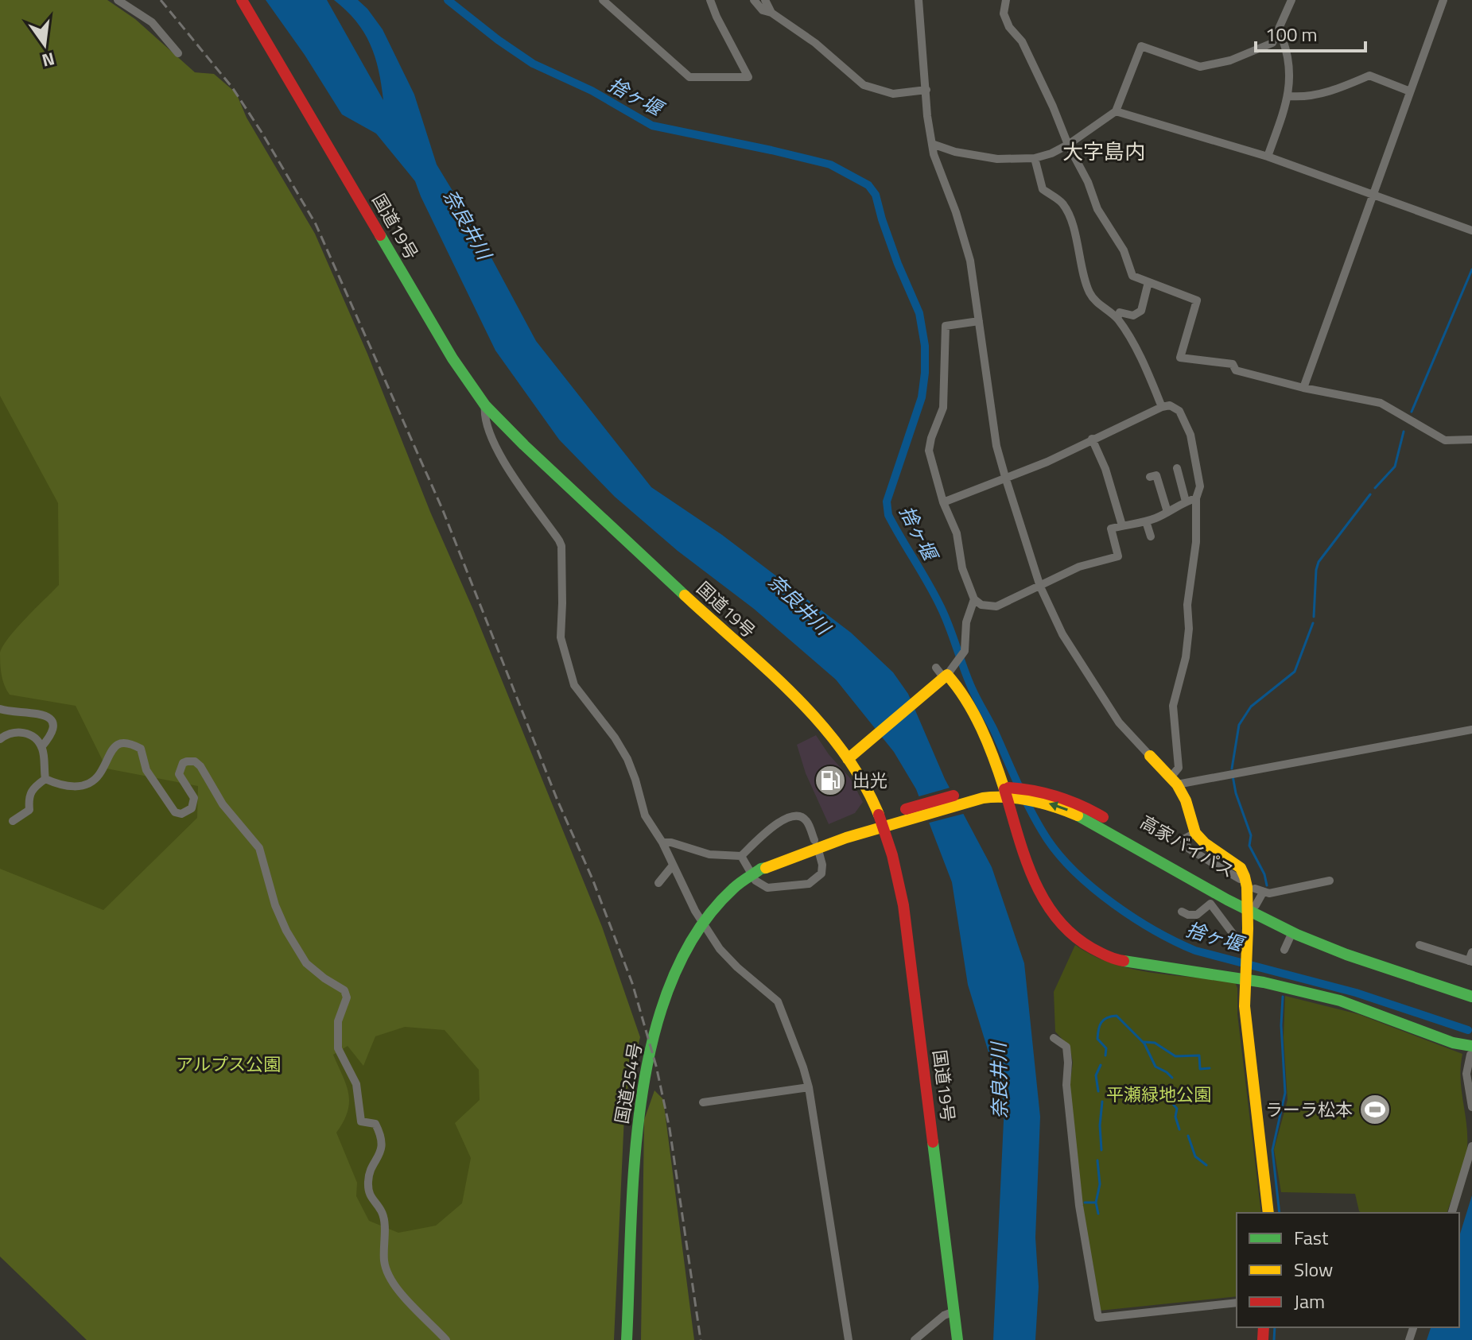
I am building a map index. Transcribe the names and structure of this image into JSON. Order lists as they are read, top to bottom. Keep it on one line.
{"streets":{"main road":["国道19号","高家バイパス","国道254号"]},"crossings":[["国道19号","高家バイパス"],["国道19号","国道254号"],["高家バイパス","国道254号"]],"districts":["大字島内"],"water":["捨ヶ堰","奈良井川"],"parks":["アルプス公園","平瀬緑地公園"],"places":{"fuel station":["出光"],"sports":["ラーラ松本"]},"legend":["Fast","Slow","Jam"],"scale_bar":"100 m","north":"bottom"}
